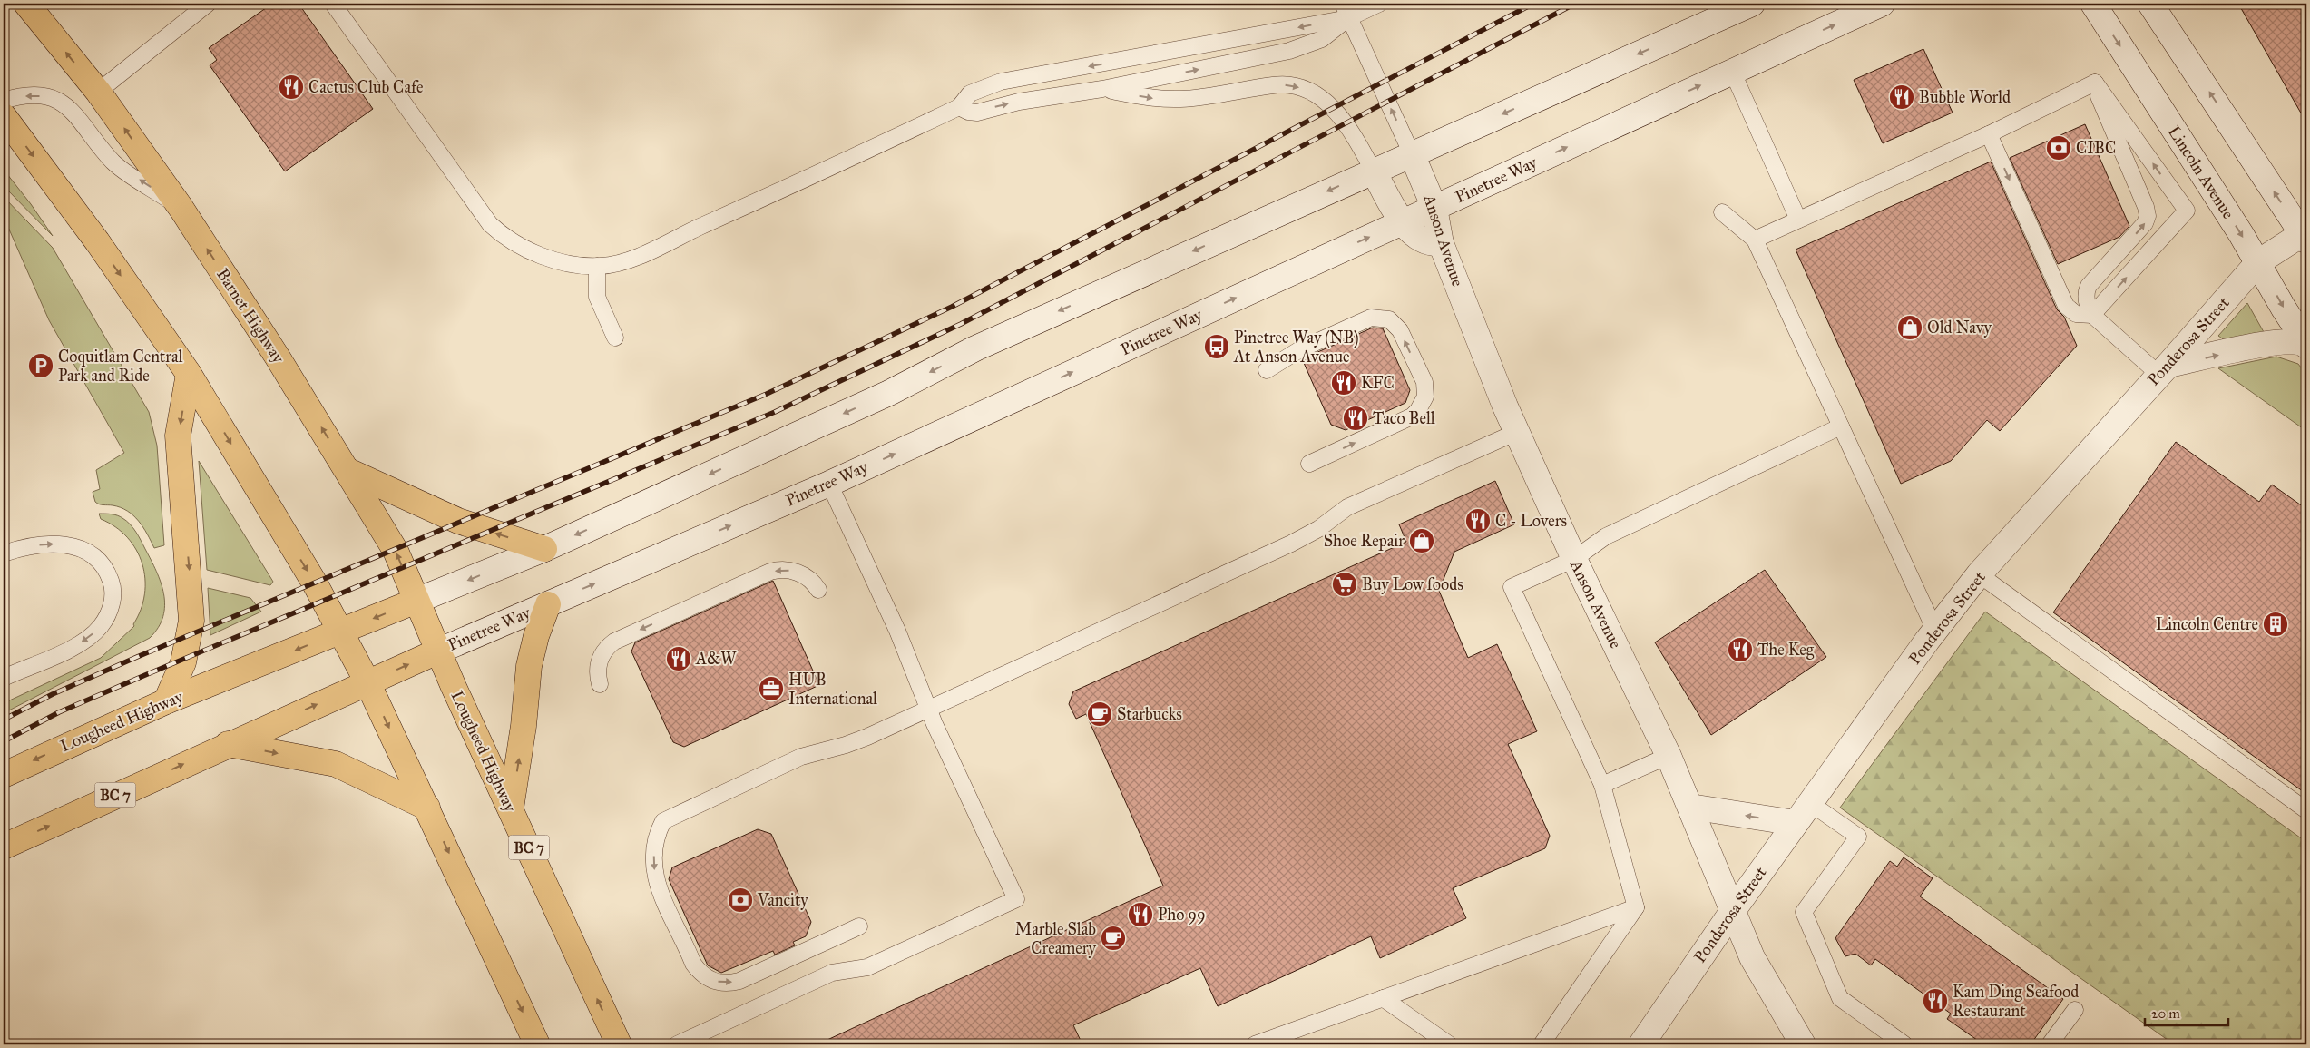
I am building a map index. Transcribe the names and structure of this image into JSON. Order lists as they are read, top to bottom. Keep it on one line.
{"streets":{"main road":["Lincoln Avenue","Pinetree Way","Anson Avenue","Barnet Highway","Ponderosa Street","Lougheed Highway","BC 7"]},"crossings":[["Lincoln Avenue","Ponderosa Street"],["Pinetree Way","Anson Avenue"],["Pinetree Way","Barnet Highway"],["Pinetree Way","Lougheed Highway"],["Pinetree Way","BC 7"],["Anson Avenue","Ponderosa Street"],["Barnet Highway","Lougheed Highway"],["Barnet Highway","BC 7"],["Lougheed Highway","BC 7"]],"places":{"restaurant":["Cactus Club Cafe","Bubble World","KFC","Taco Bell","C - Lovers","The Keg","A&W","Pho 99","Kam Ding Seafood Restaurant"],"bank":["CIBC","Vancity"],"shop":["Old Navy","Shoe Repair"],"bus stop":["Pinetree Way (NB) At Anson Avenue"],"parking":["Coquitlam Central Park and Ride"],"supermarket":["Buy Low foods"],"building":["Lincoln Centre"],"office":["HUB International"],"cafe":["Starbucks","Marble Slab Creamery"]},"scale_bar":"20 m"}
